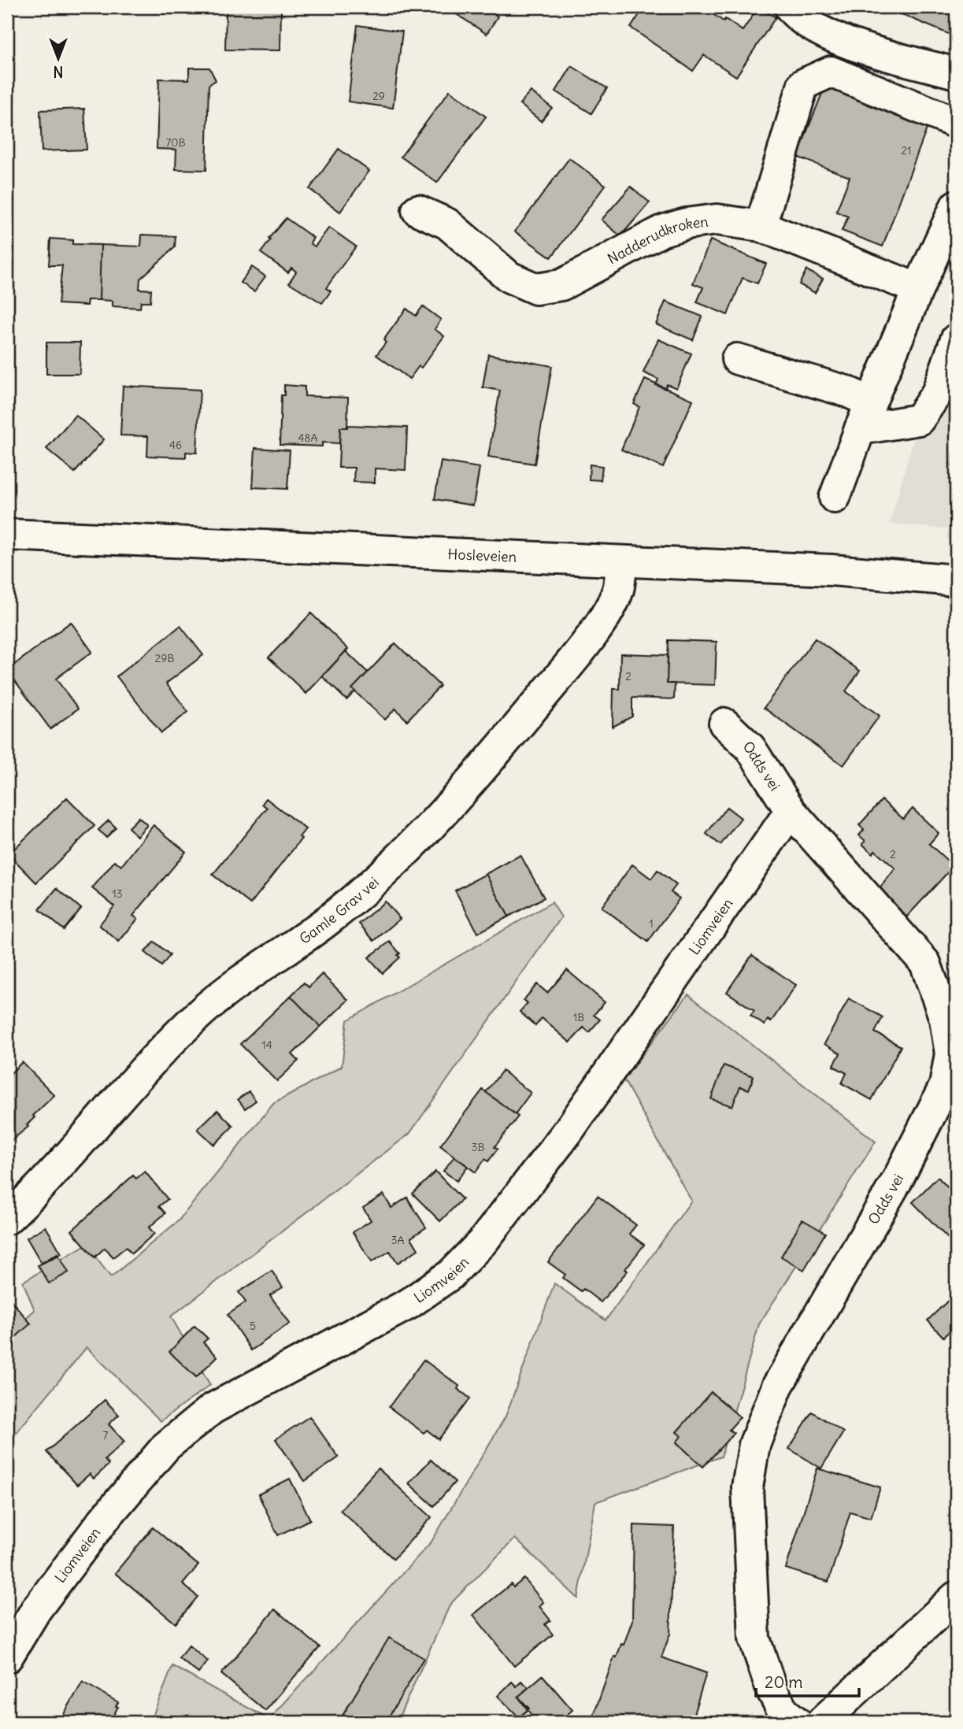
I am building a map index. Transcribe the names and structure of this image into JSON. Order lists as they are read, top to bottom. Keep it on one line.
{"streets":{"street":["Nadderudkroken","Hosleveien","Odds vei","Gamle Grav vei","Liomveien"]},"crossings":[["Hosleveien","Gamle Grav vei"],["Odds vei","Liomveien"]],"house_numbers":["29","70B","21","48A","46","29B","2","2","13","1","1B","14","3B","3A","5","7"],"scale_bar":"20 m","north":"bottom"}
